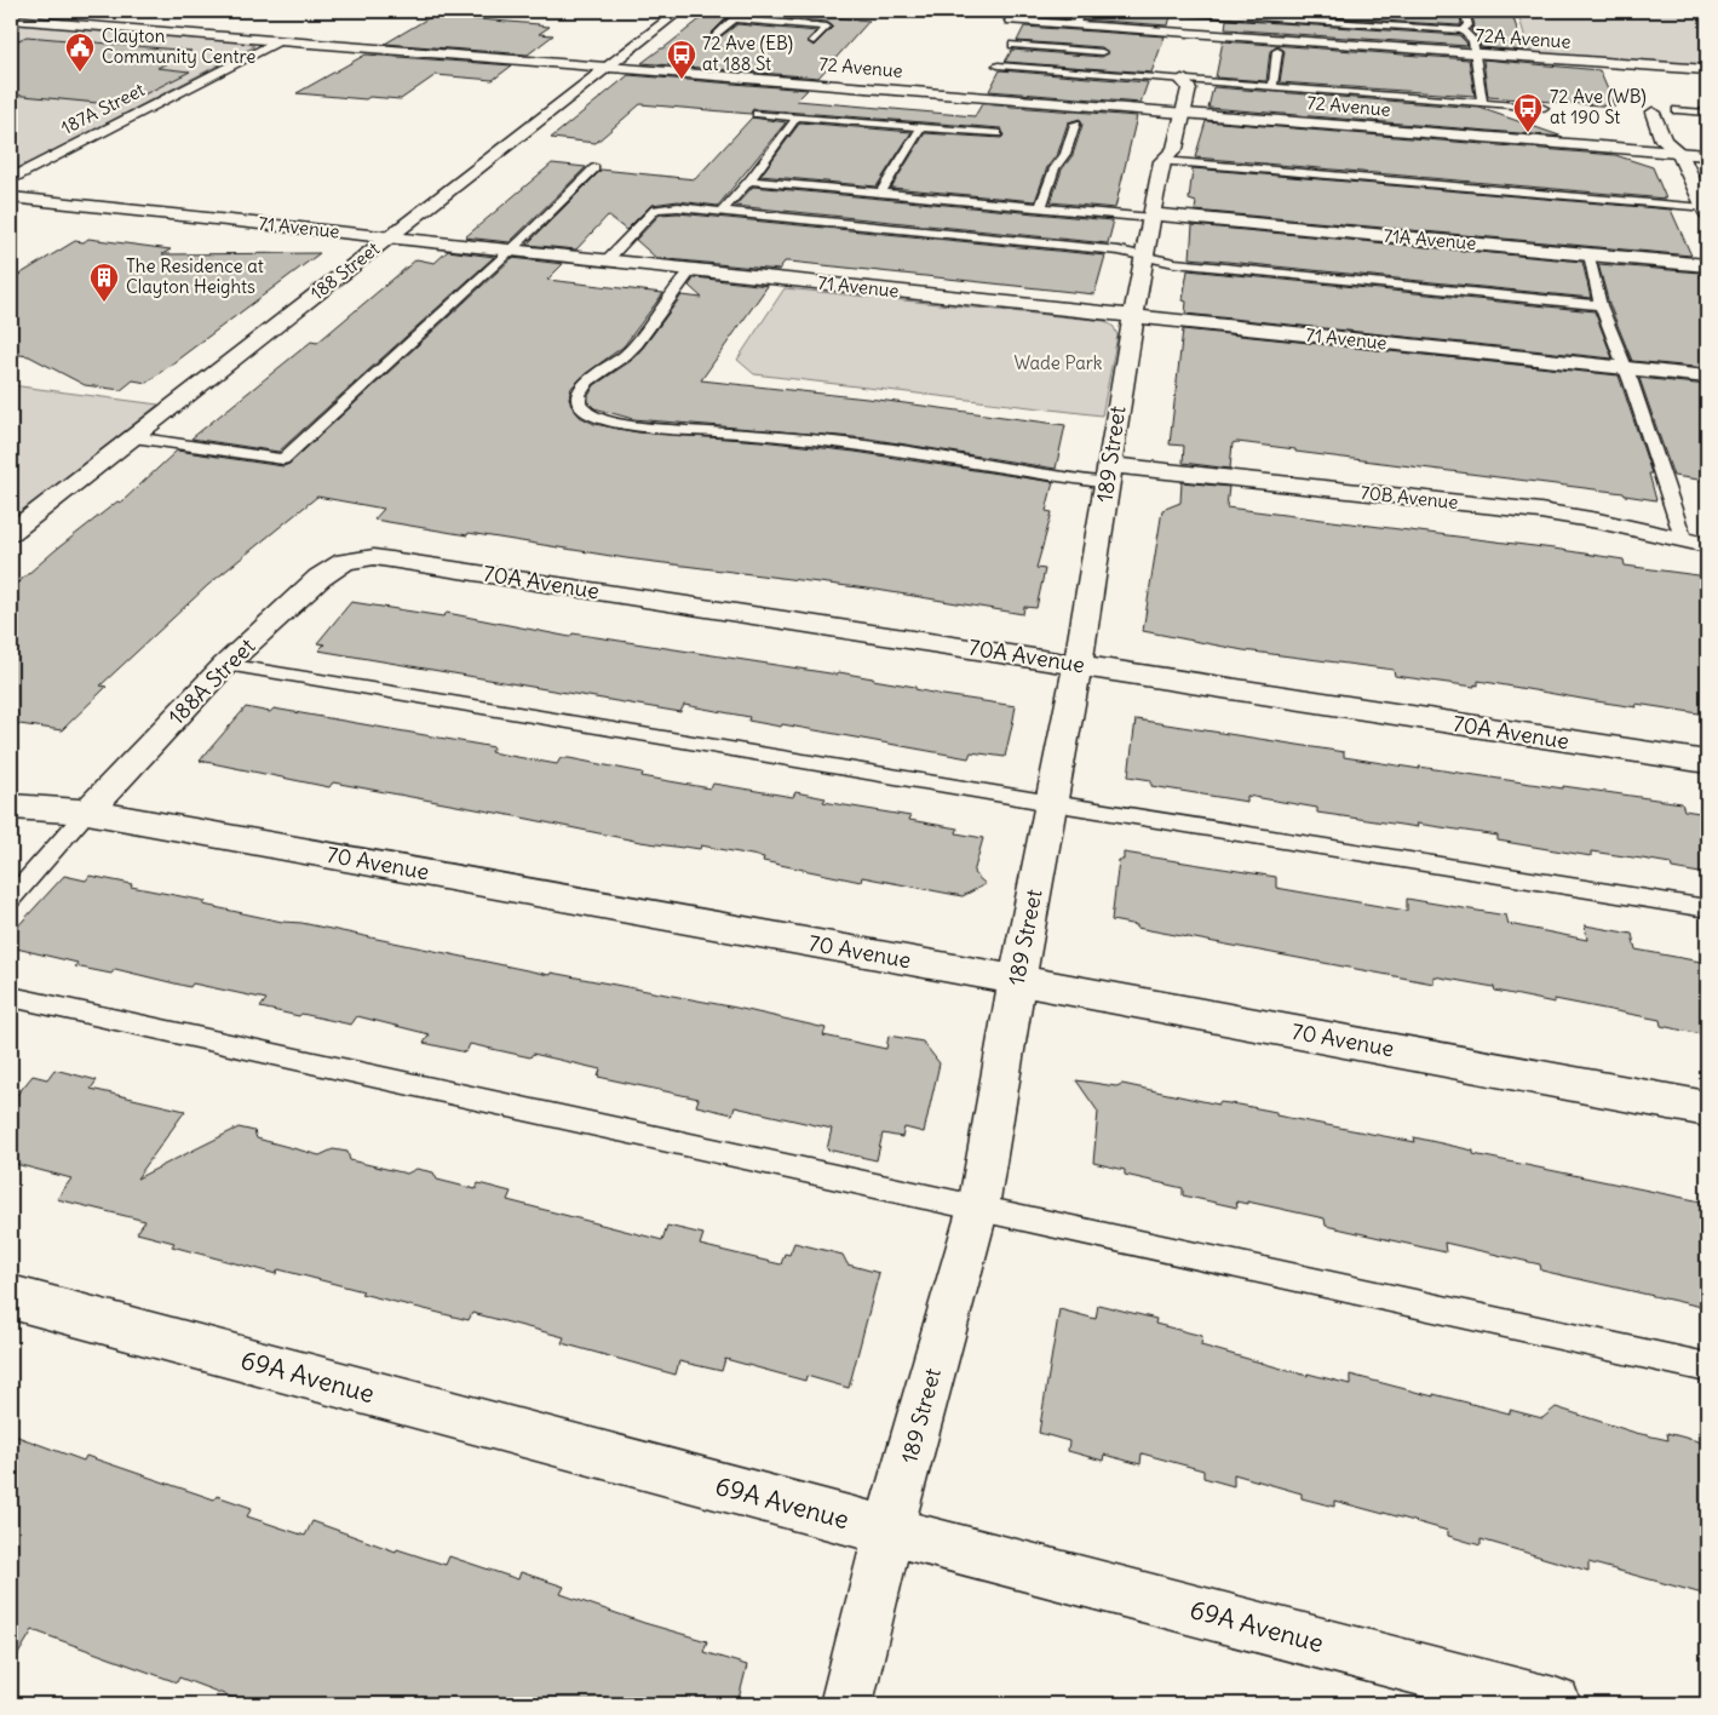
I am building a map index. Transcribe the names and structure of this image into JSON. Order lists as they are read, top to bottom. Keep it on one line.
{"streets":{"street":["72A Avenue","72 Avenue","187A Street","71 Avenue","71A Avenue","188 Street","189 Street","70B Avenue","70A Avenue","188A Street","70 Avenue","69A Avenue"]},"crossings":[["72 Avenue","187A Street"],["72 Avenue","188 Street"],["72 Avenue","189 Street"],["71 Avenue","188 Street"],["71 Avenue","189 Street"],["71A Avenue","189 Street"],["189 Street","70B Avenue"],["189 Street","70A Avenue"],["189 Street","70 Avenue"],["189 Street","69A Avenue"],["70A Avenue","188A Street"],["188A Street","70 Avenue"]],"parks":["Wade Park"],"places":{"public building":["Clayton Community Centre"],"bus stop":["72 Ave (EB) at 188 St","72 Ave (WB) at 190 St"],"building":["The Residence at Clayton Heights"]}}
